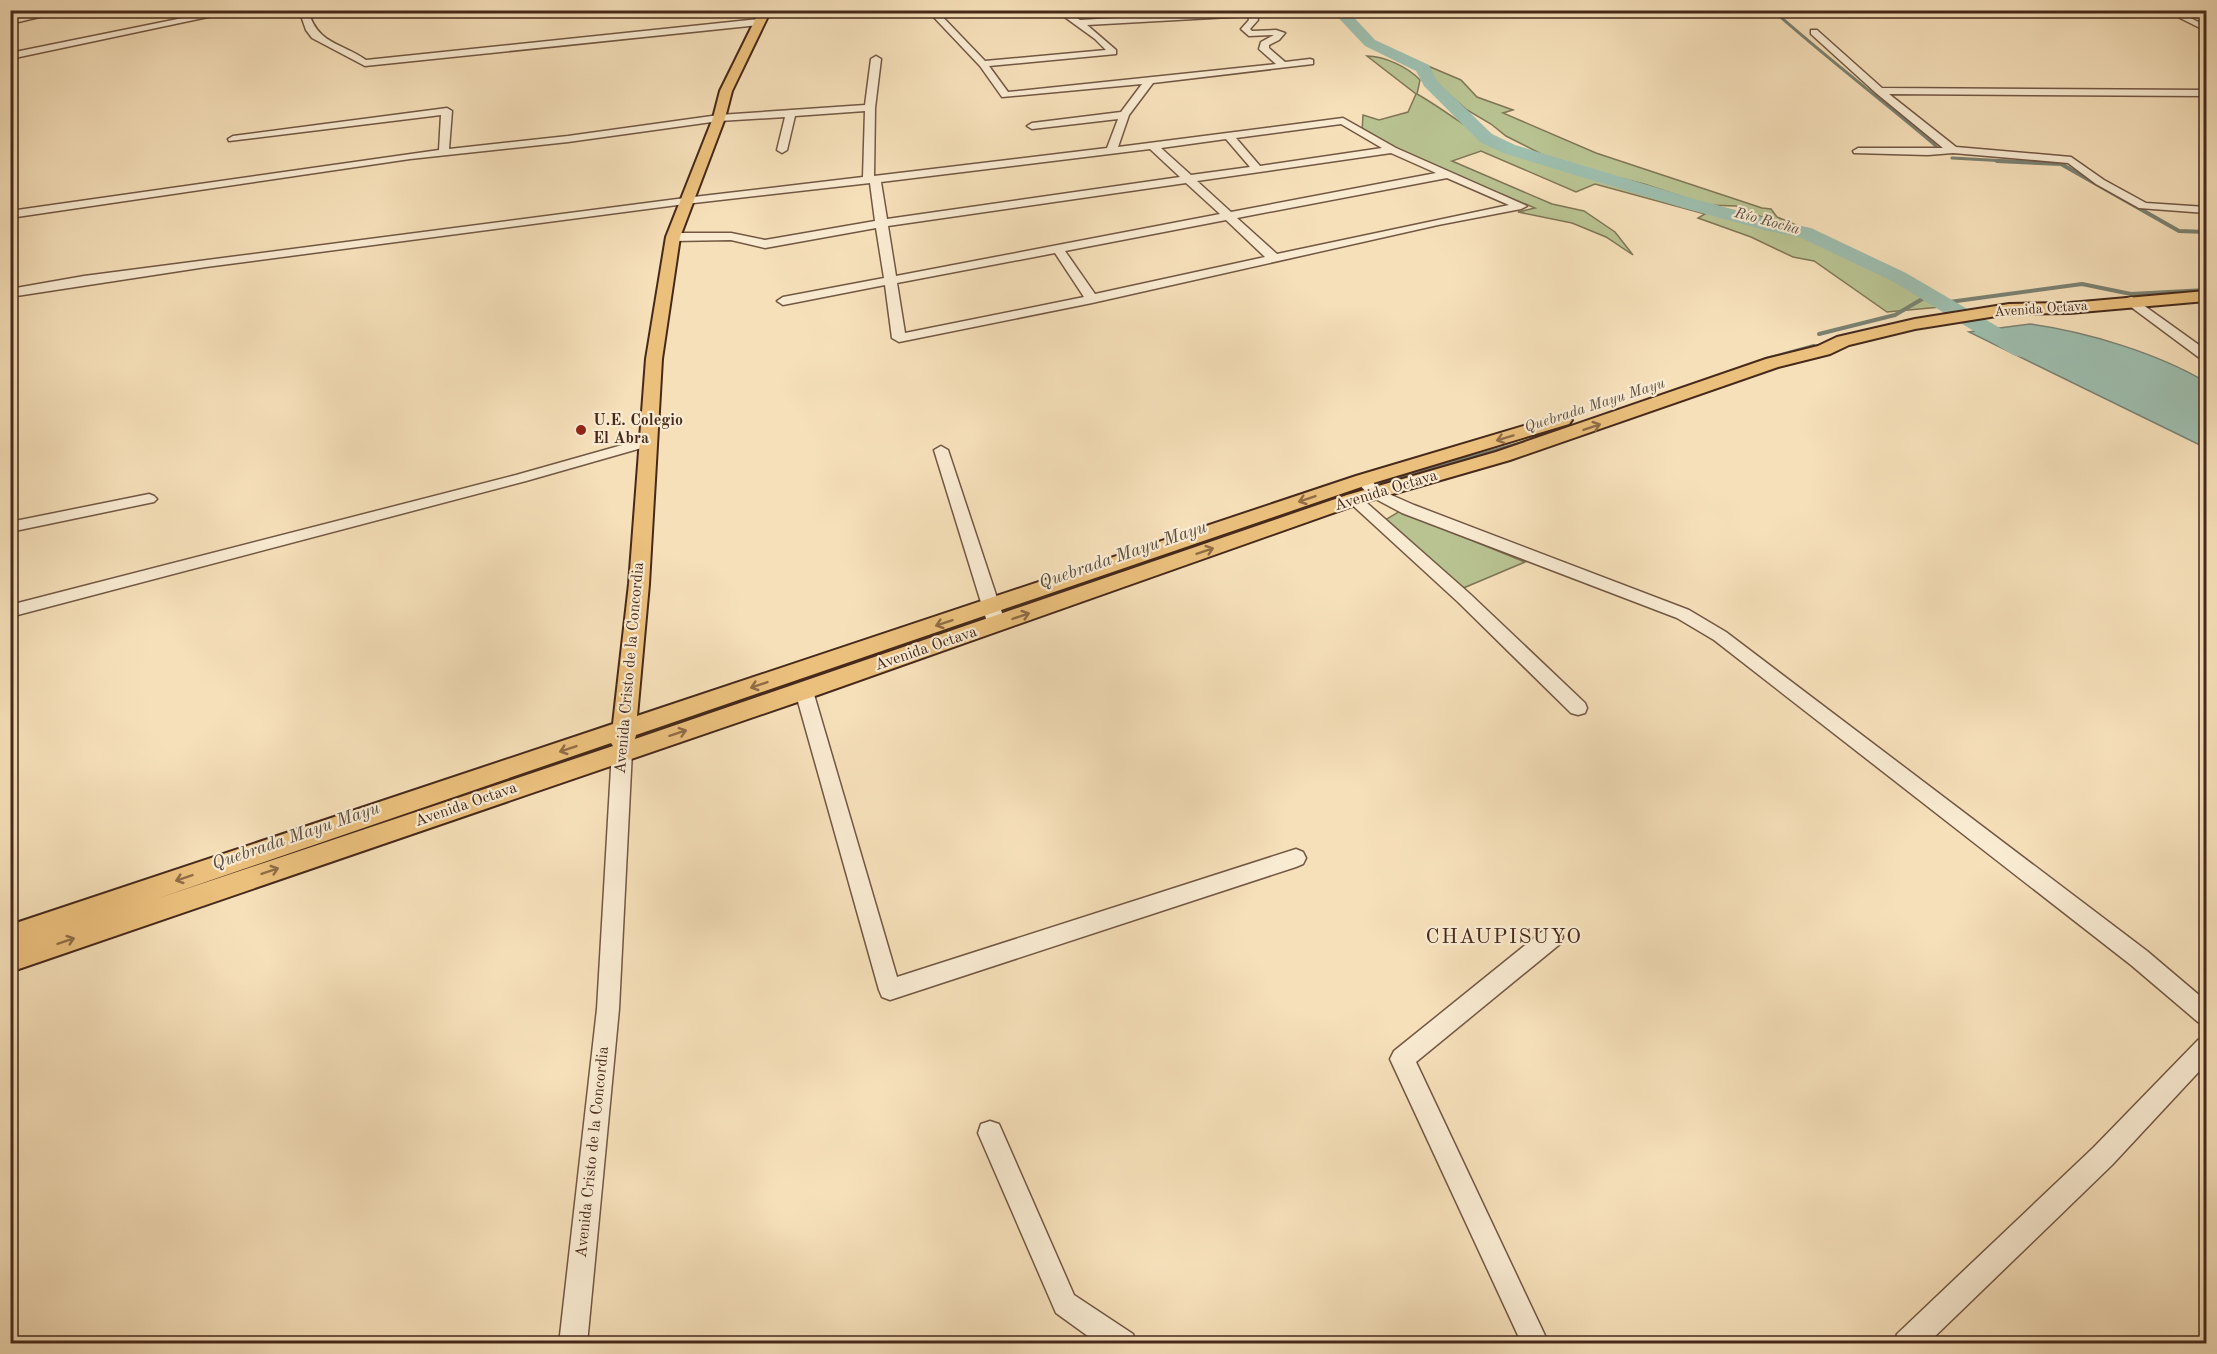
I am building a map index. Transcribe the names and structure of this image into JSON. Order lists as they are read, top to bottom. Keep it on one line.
{"streets":{"main road":["Avenida Octava","Avenida Cristo de la Concordia"]},"crossings":[["Avenida Octava","Avenida Cristo de la Concordia"]],"districts":["CHAUPISUYO"],"water":["Río Rocha","Quebrada Mayu Mayu"],"places":["U.E. Colegio El Abra"]}
